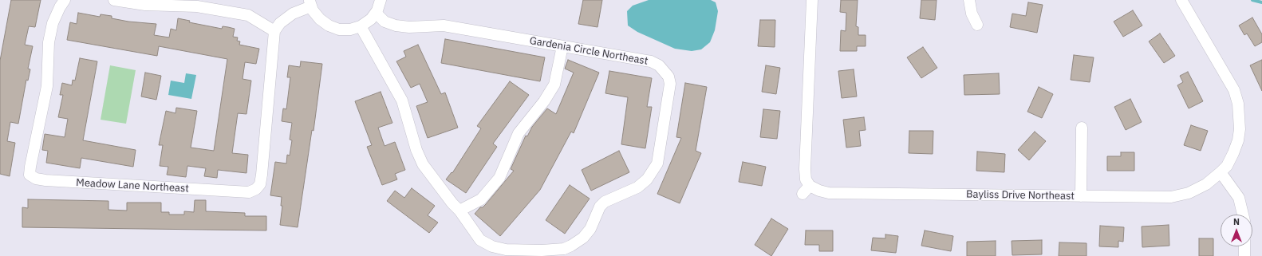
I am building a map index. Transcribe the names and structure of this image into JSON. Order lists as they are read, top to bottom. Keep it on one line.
{"streets":{"street":["Gardenia Circle Northeast","Meadow Lane Northeast","Bayliss Drive Northeast"]},"north":"top"}
